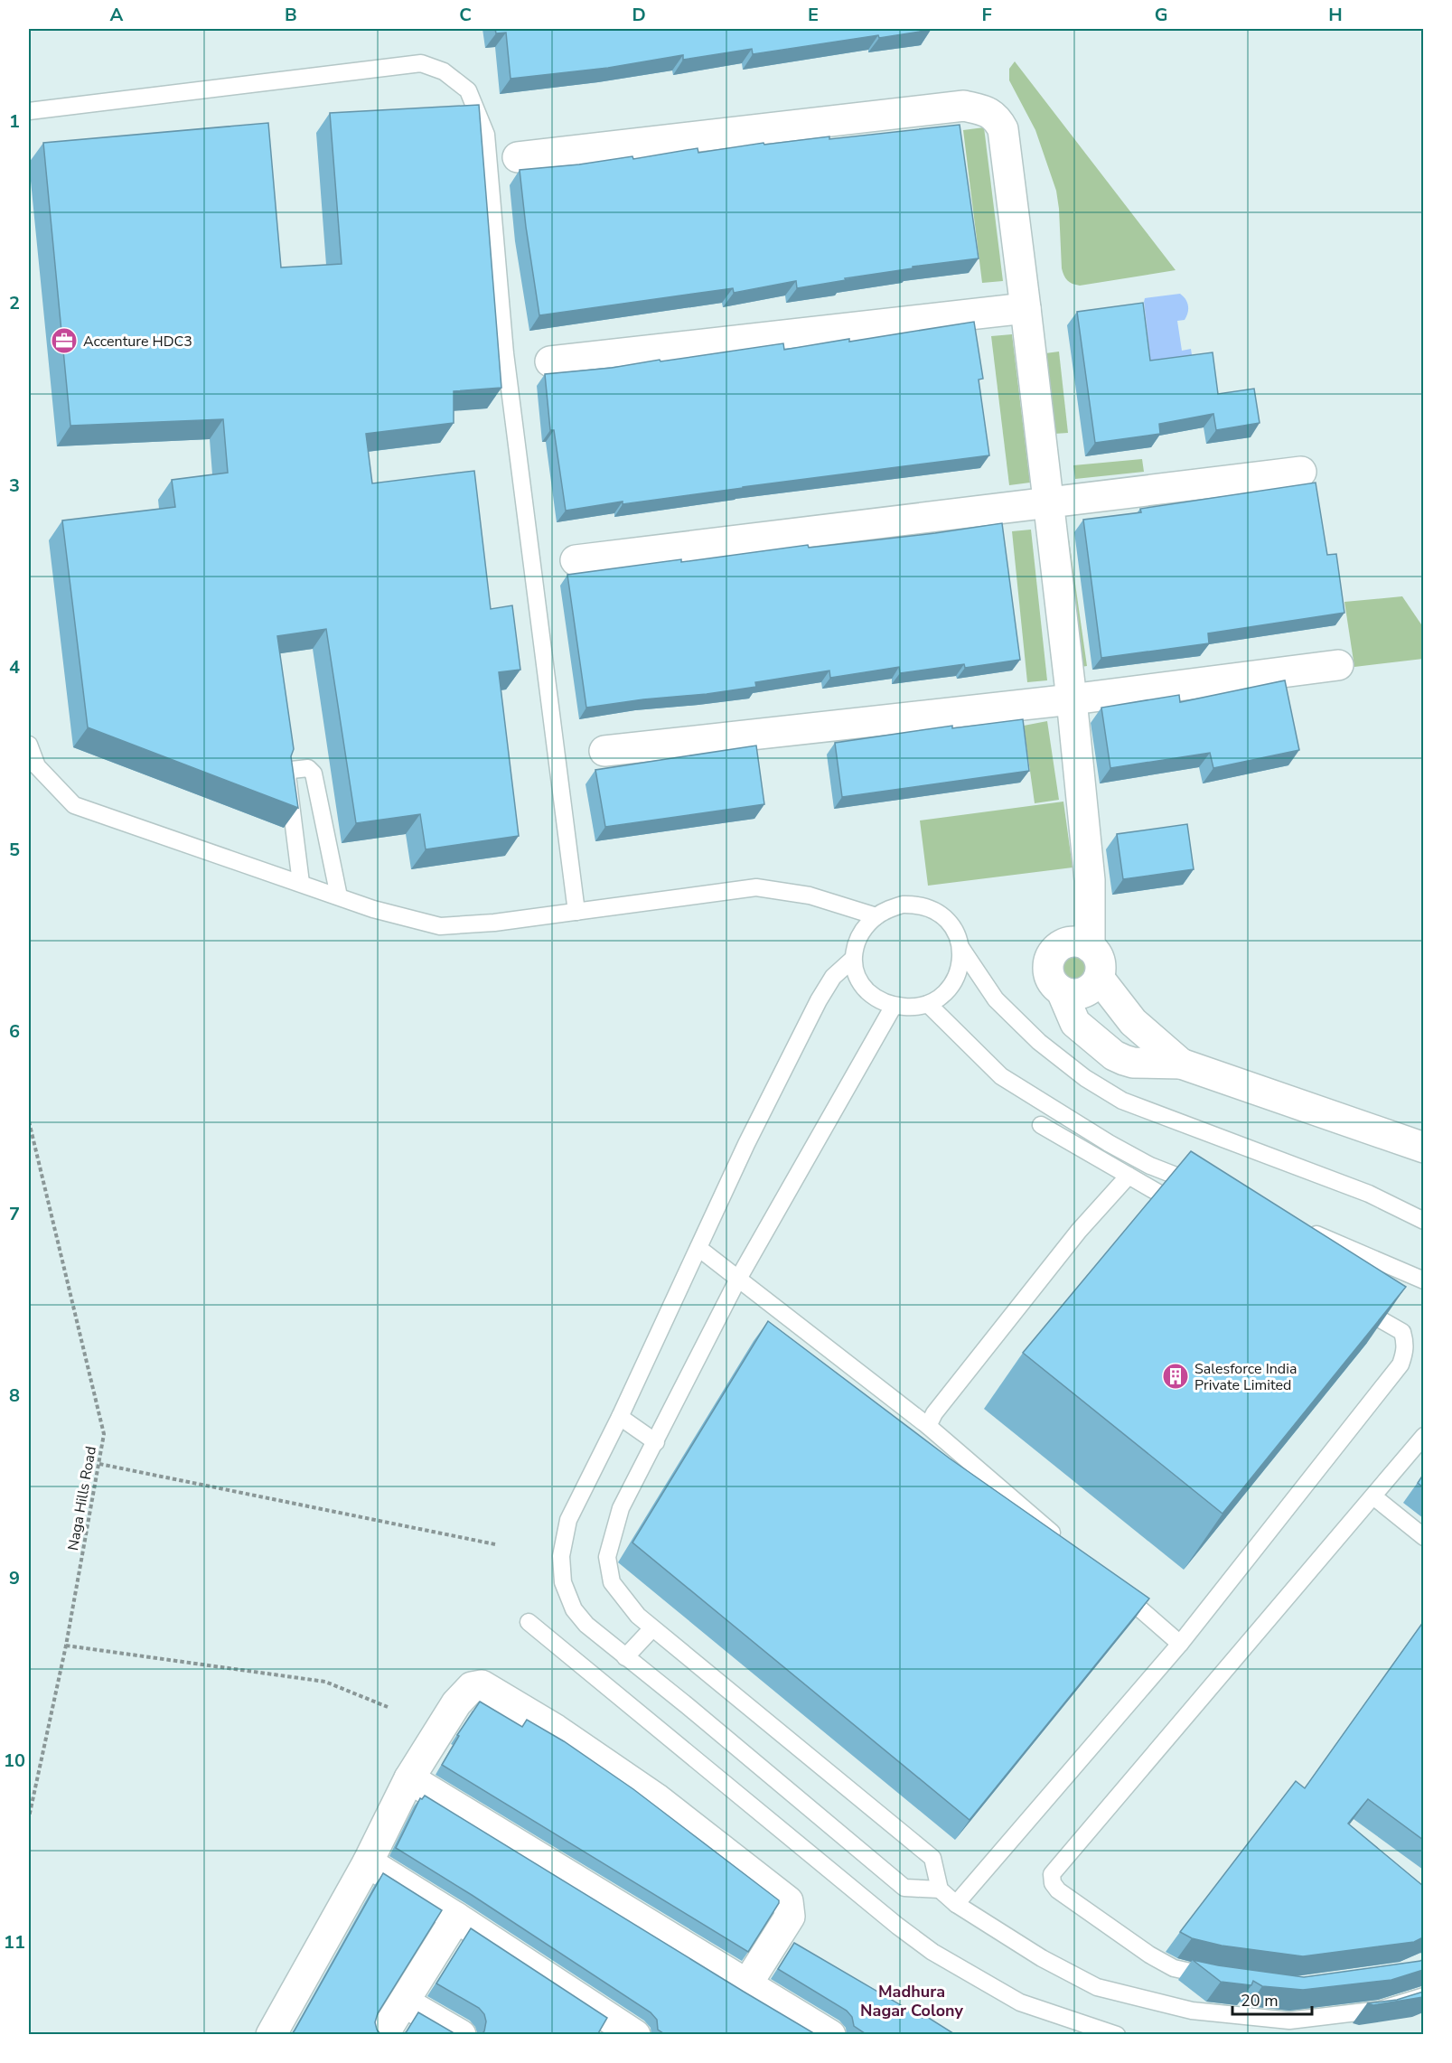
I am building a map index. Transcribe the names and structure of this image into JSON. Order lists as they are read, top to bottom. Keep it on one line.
{"streets":{"path":["Naga Hills Road"]},"districts":["Madhura Nagar Colony"],"places":{"office":["Accenture HDC3"],"building":["Salesforce India Private Limited"]},"scale_bar":"20 m","grid":{"columns":["A","B","C","D","E","F","G","H"],"rows":["1","2","3","4","5","6","7","8","9","10","11"]}}
